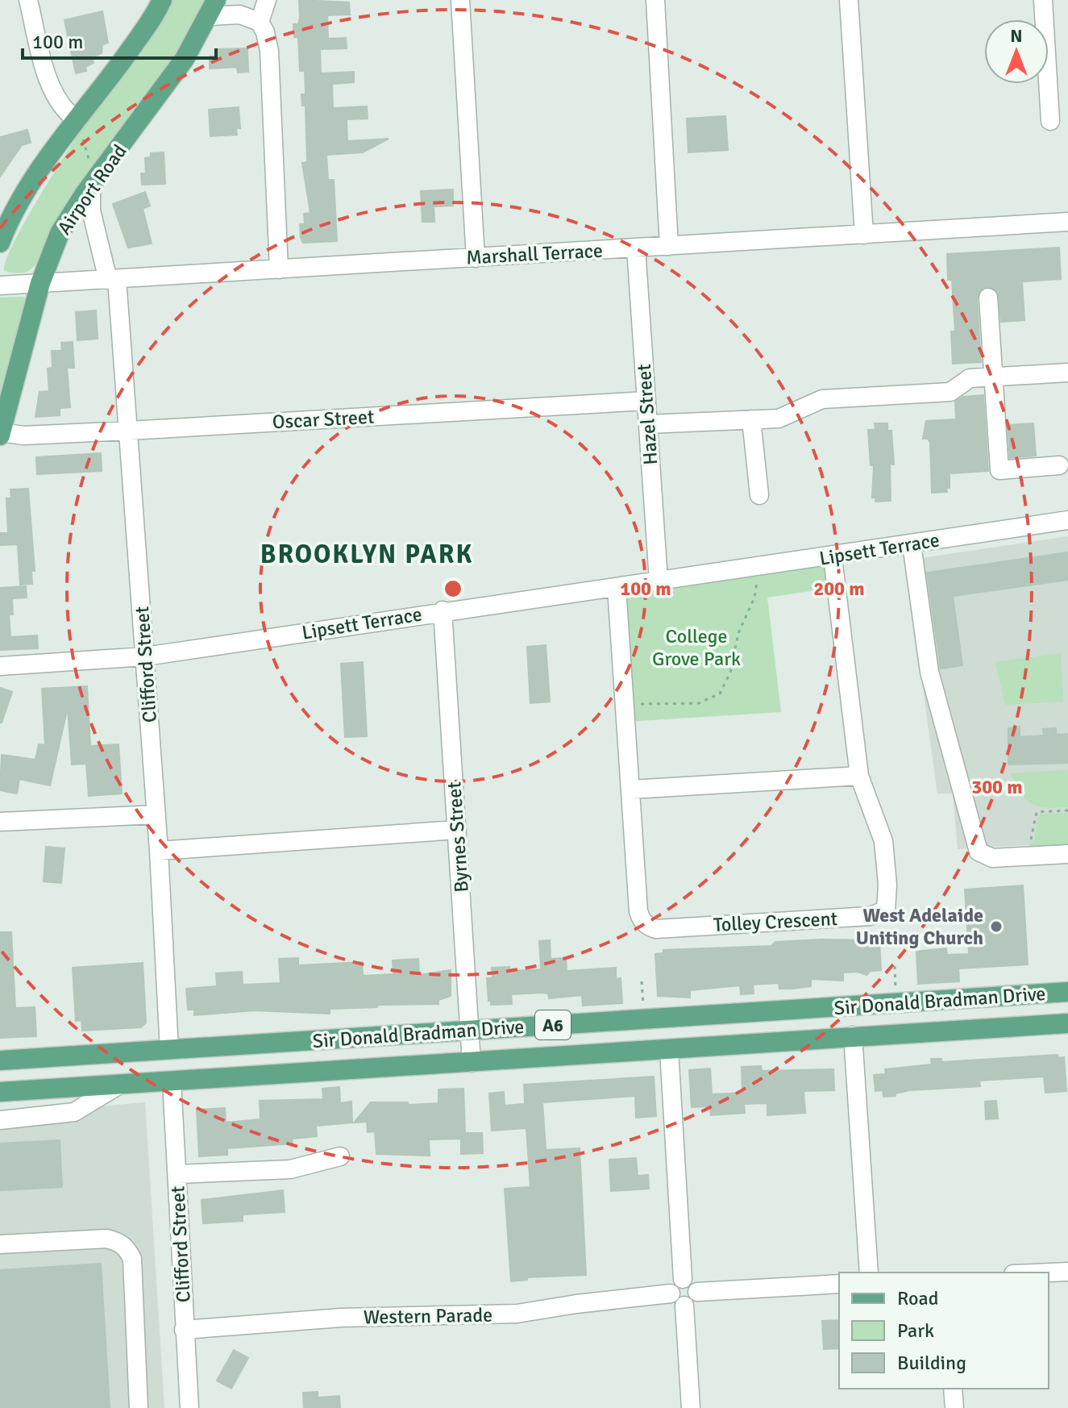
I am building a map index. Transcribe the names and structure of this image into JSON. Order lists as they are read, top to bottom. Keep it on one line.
{"streets":{"main road":["Airport Road","Sir Donald Bradman Drive","A6"],"street":["Marshall Terrace","Hazel Street","Oscar Street","Lipsett Terrace","Clifford Street","Byrnes Street","Tolley Crescent","Western Parade"]},"crossings":[["Airport Road","Marshall Terrace"],["Airport Road","Oscar Street"],["Airport Road","Clifford Street"],["Marshall Terrace","Hazel Street"],["Marshall Terrace","Clifford Street"],["Hazel Street","Oscar Street"],["Hazel Street","Lipsett Terrace"],["Oscar Street","Clifford Street"],["Lipsett Terrace","Clifford Street"],["Lipsett Terrace","Byrnes Street"],["Lipsett Terrace","Tolley Crescent"],["Clifford Street","Sir Donald Bradman Drive"],["Clifford Street","Western Parade"],["Byrnes Street","Sir Donald Bradman Drive"]],"districts":["BROOKLYN PARK"],"parks":["College Grove Park"],"places":["West Adelaide Uniting Church"],"legend":["Road","Park","Building"],"scale_bar":"100 m","north":"top","rings":["100 m","200 m","300 m"]}
